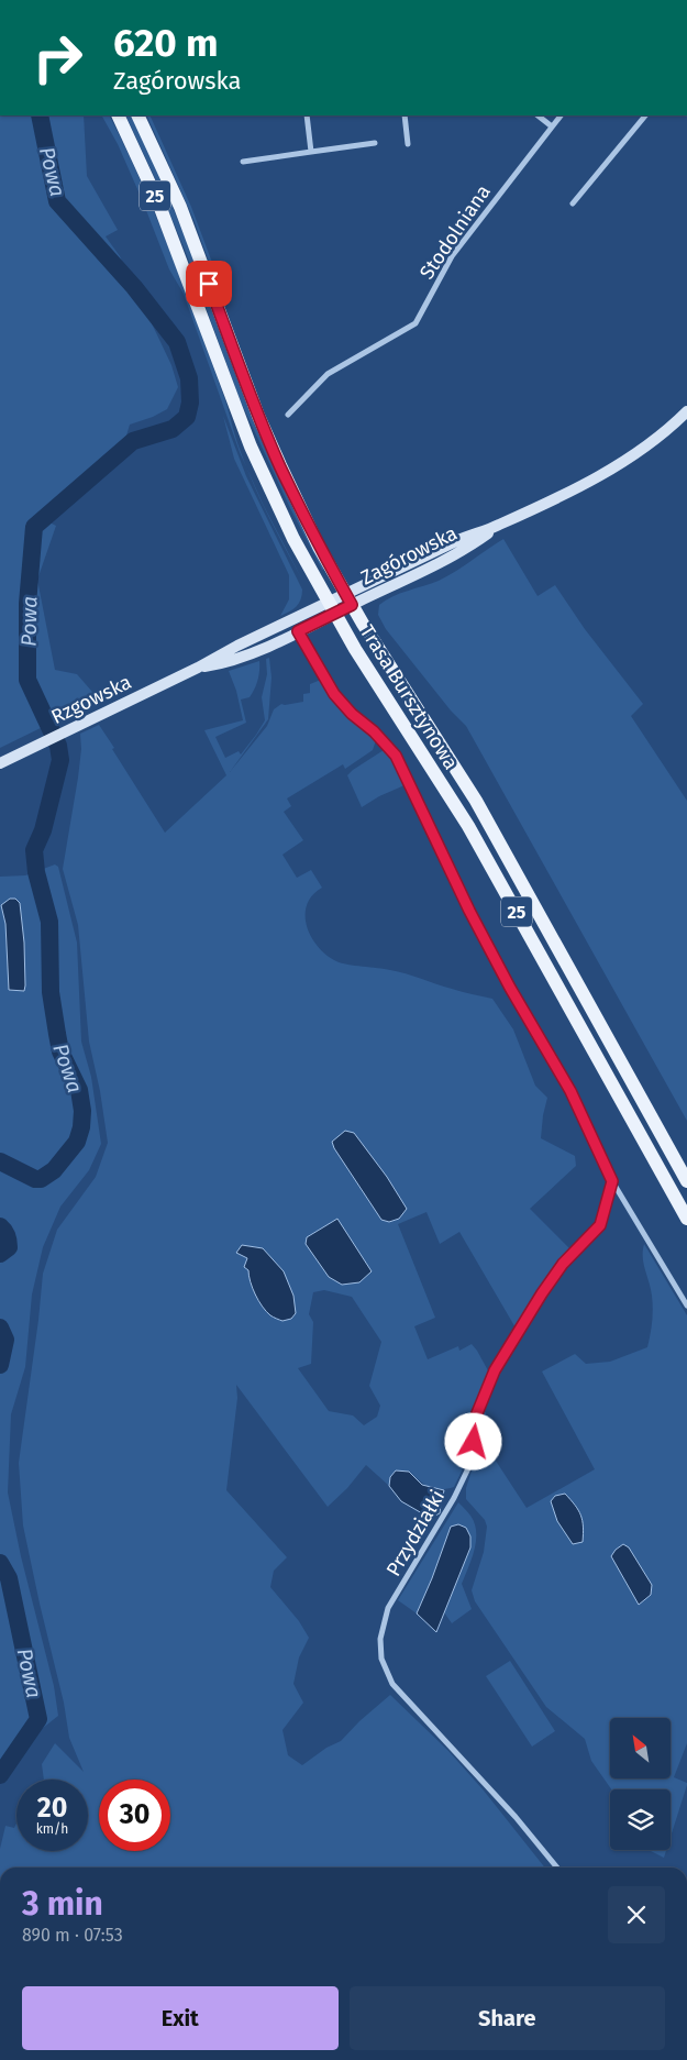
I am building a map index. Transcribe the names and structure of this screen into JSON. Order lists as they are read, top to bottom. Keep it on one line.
{"streets":{"main road":["25","Trasa Bursztynowa"],"street":["Stodolniana","Zagórowska","Rzgowska","Przydziałki"]},"crossings":[["Zagórowska","Trasa Bursztynowa"],["Zagórowska","Rzgowska"]],"water":["Powa"],"north":"top left","page":{"turn":["620 m","Zagórowska"],"speed":"20 km/h","limit":"30","heading":["3 min","890 m · 07:53"],"buttons":["Exit","Share"]}}
